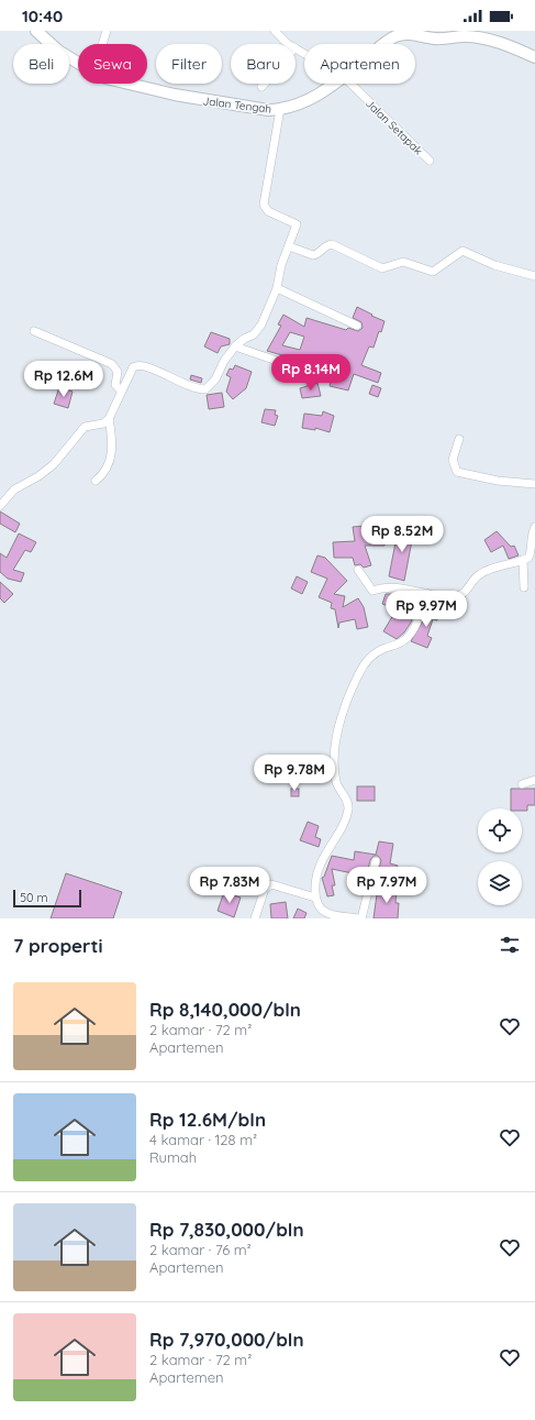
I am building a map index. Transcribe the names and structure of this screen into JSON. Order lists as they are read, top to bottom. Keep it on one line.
{"streets":{"main road":["Jalan Tengah"],"street":["Jalan Setapak"]},"scale_bar":"50 m","page":{"status":"10:40","chip":["Beli","Sewa","Filter","Baru","Apartemen"],"price":["Rp 8.14M","Rp 12.6M","Rp 8.52M","Rp 9.97M","Rp 9.78M","Rp 7.83M","Rp 7.97M"],"scale":"50 m","heading":"7 properti","list":[{"name":"Rp 8,140,000/bln","note":"2 kamar · 72 m² · Apartemen"},{"name":"Rp 12.6M/bln","note":"4 kamar · 128 m² · Rumah"},{"name":"Rp 7,830,000/bln","note":"2 kamar · 76 m² · Apartemen"},{"name":"Rp 7,970,000/bln","note":"2 kamar · 72 m² · Apartemen"}]}}
